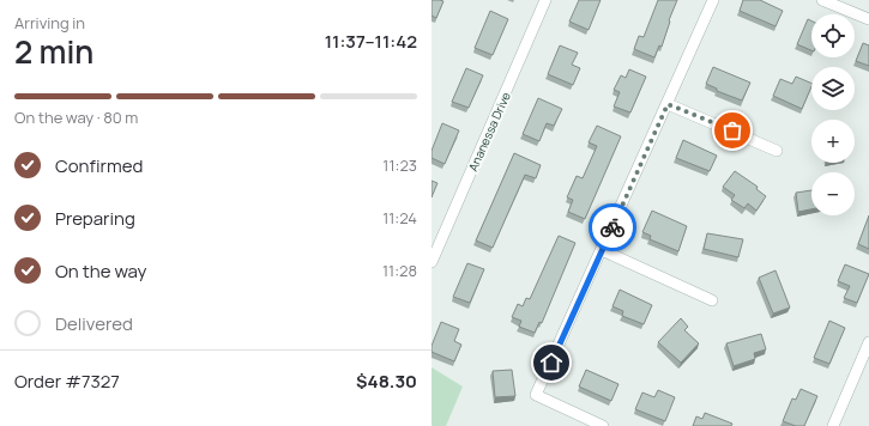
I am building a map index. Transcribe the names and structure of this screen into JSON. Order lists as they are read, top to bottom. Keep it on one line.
{"streets":{"street":["Ananessa Drive"]},"page":{"heading":["2 min","Arriving in","11:37–11:42"],"panel":["Order #7327","$48.30"],"map_buttons":["+","−"],"bar":"On the way · 80 m","list":[["Confirmed","11:23"],["Preparing","11:24"],["On the way","11:28"],"Delivered"]}}
